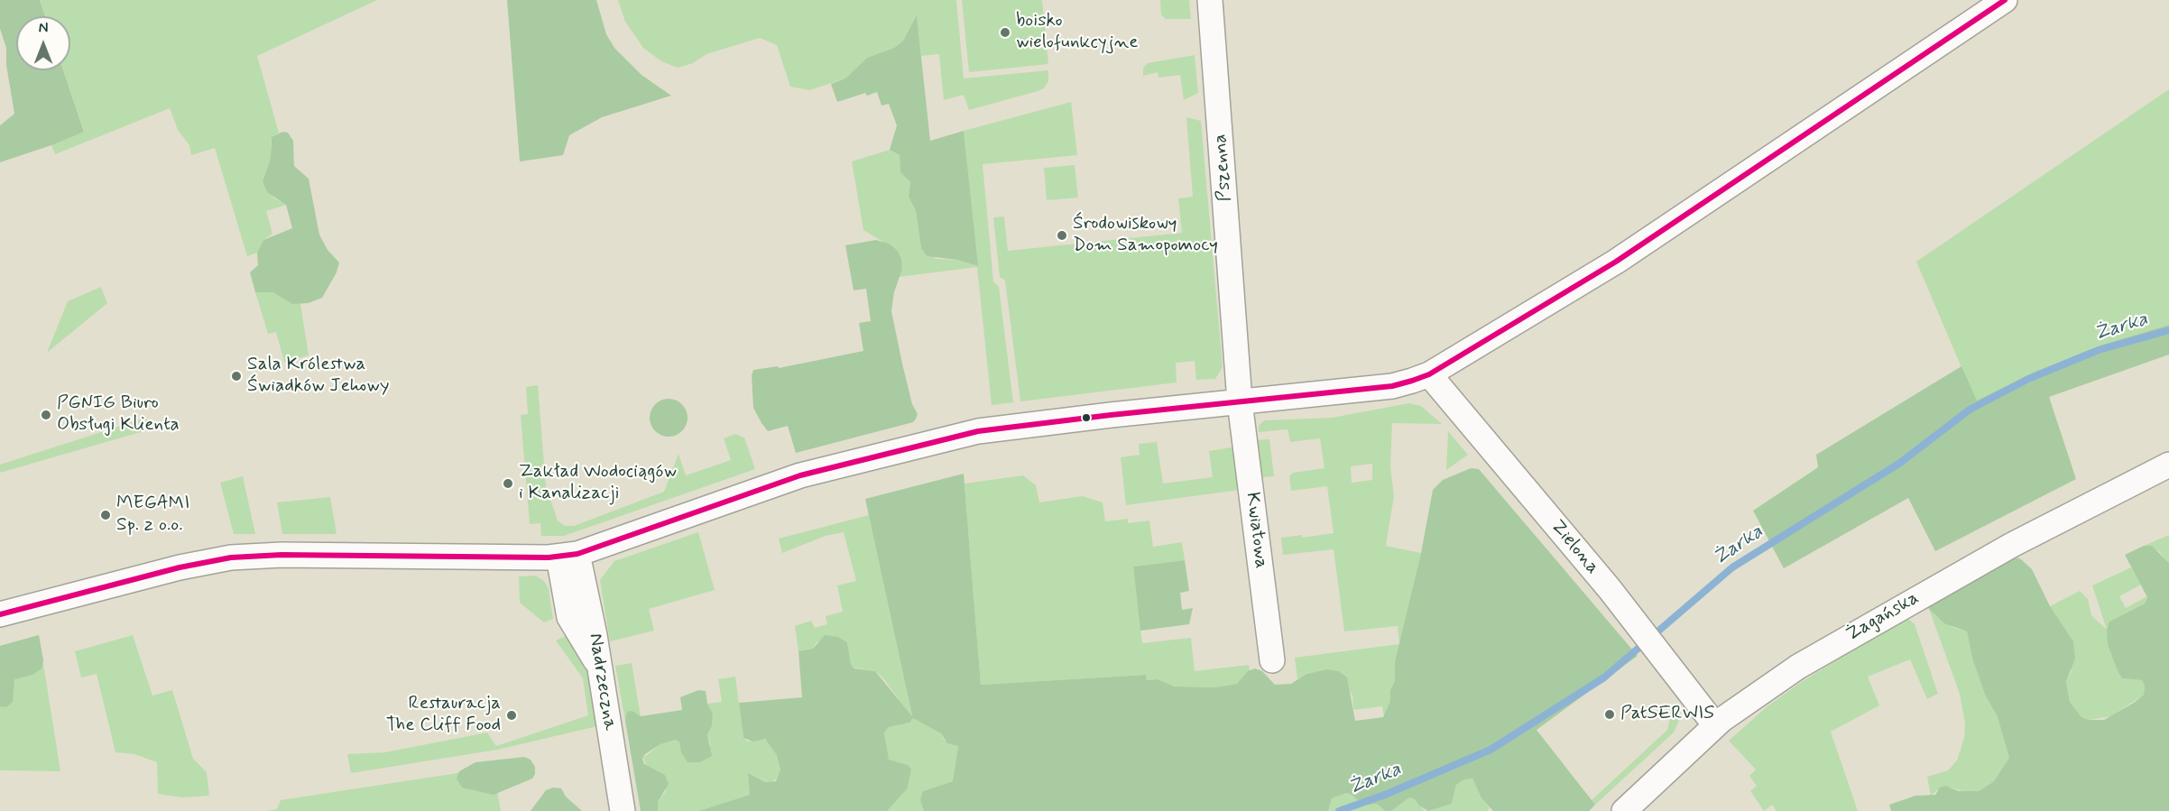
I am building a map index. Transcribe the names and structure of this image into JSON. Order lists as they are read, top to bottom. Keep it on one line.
{"streets":{"street":["Pszenna","Kwiatowa","Zielona","Żagańska","Nadrzeczna"]},"crossings":[["Pszenna","Kwiatowa"],["Zielona","Żagańska"]],"water":["Żarka"],"places":["boisko wielofunkcyjne","Środowiskowy Dom Samopomocy","Sala Królestwa Świadków Jehowy","PGNIG Biuro Obsługi Klienta","Zakład Wodociągów i Kanalizacji","MEGAMI Sp. z o.o.","PatSERWIS","Restauracja The Cliff Food"],"north":"top"}
